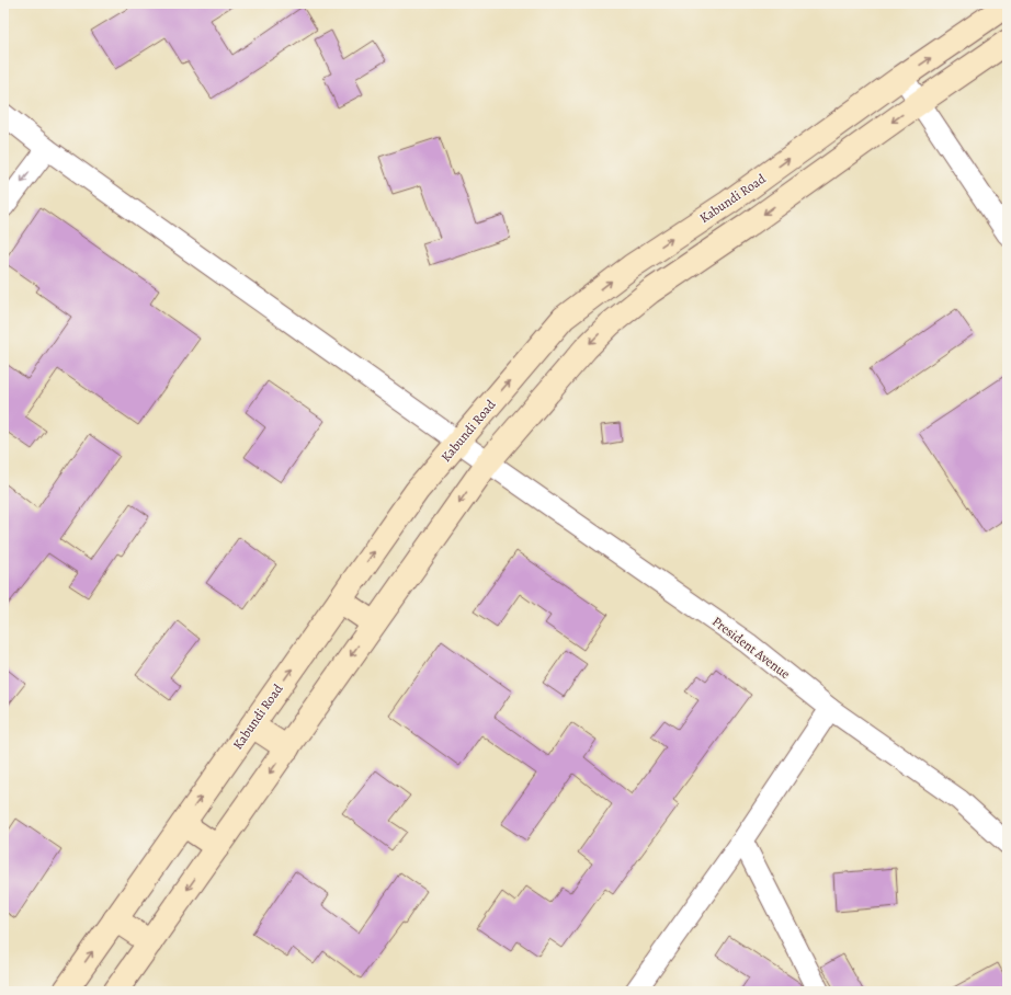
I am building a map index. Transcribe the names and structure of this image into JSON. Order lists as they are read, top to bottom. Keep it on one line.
{"streets":{"street":["Kabundi Road","President Avenue"]},"crossings":[["Kabundi Road","President Avenue"]]}
